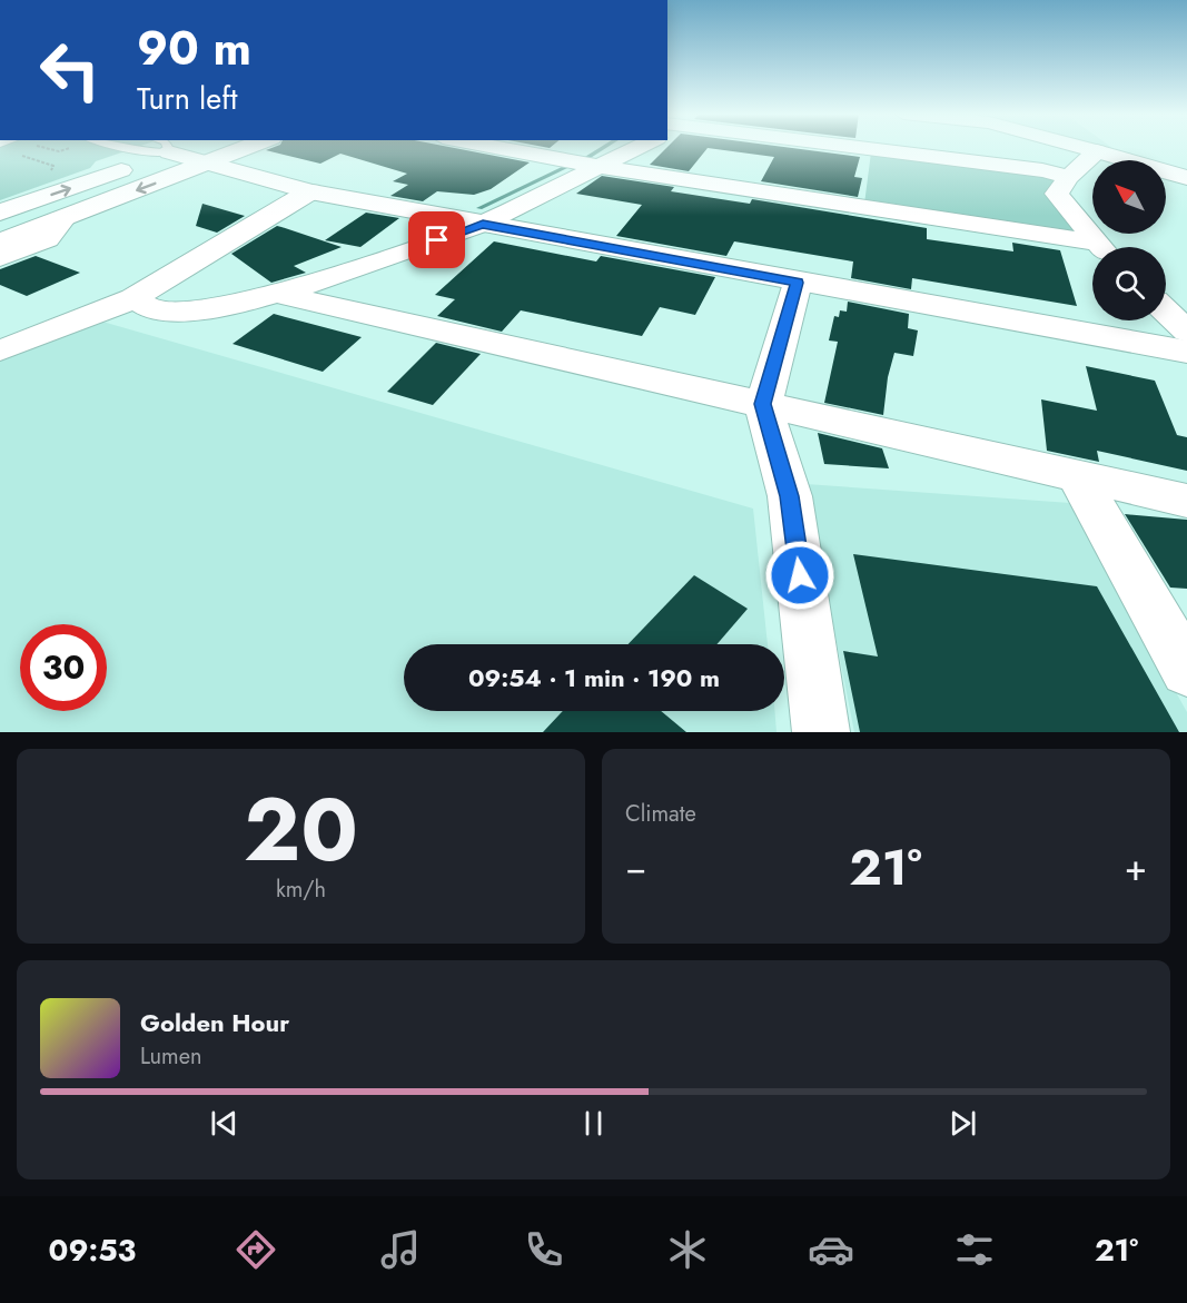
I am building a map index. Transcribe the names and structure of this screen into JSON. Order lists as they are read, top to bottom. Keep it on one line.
{"north":"top left","page":{"turn":["90 m","Turn left"],"limit":"30","trip":"09:54 · 1 min · 190 m","tile":[["20","km/h"],"Climate"],"heat":["−","21°","+"],"song":["Golden Hour","Lumen"],"tabs":["09:53","21°"]}}
